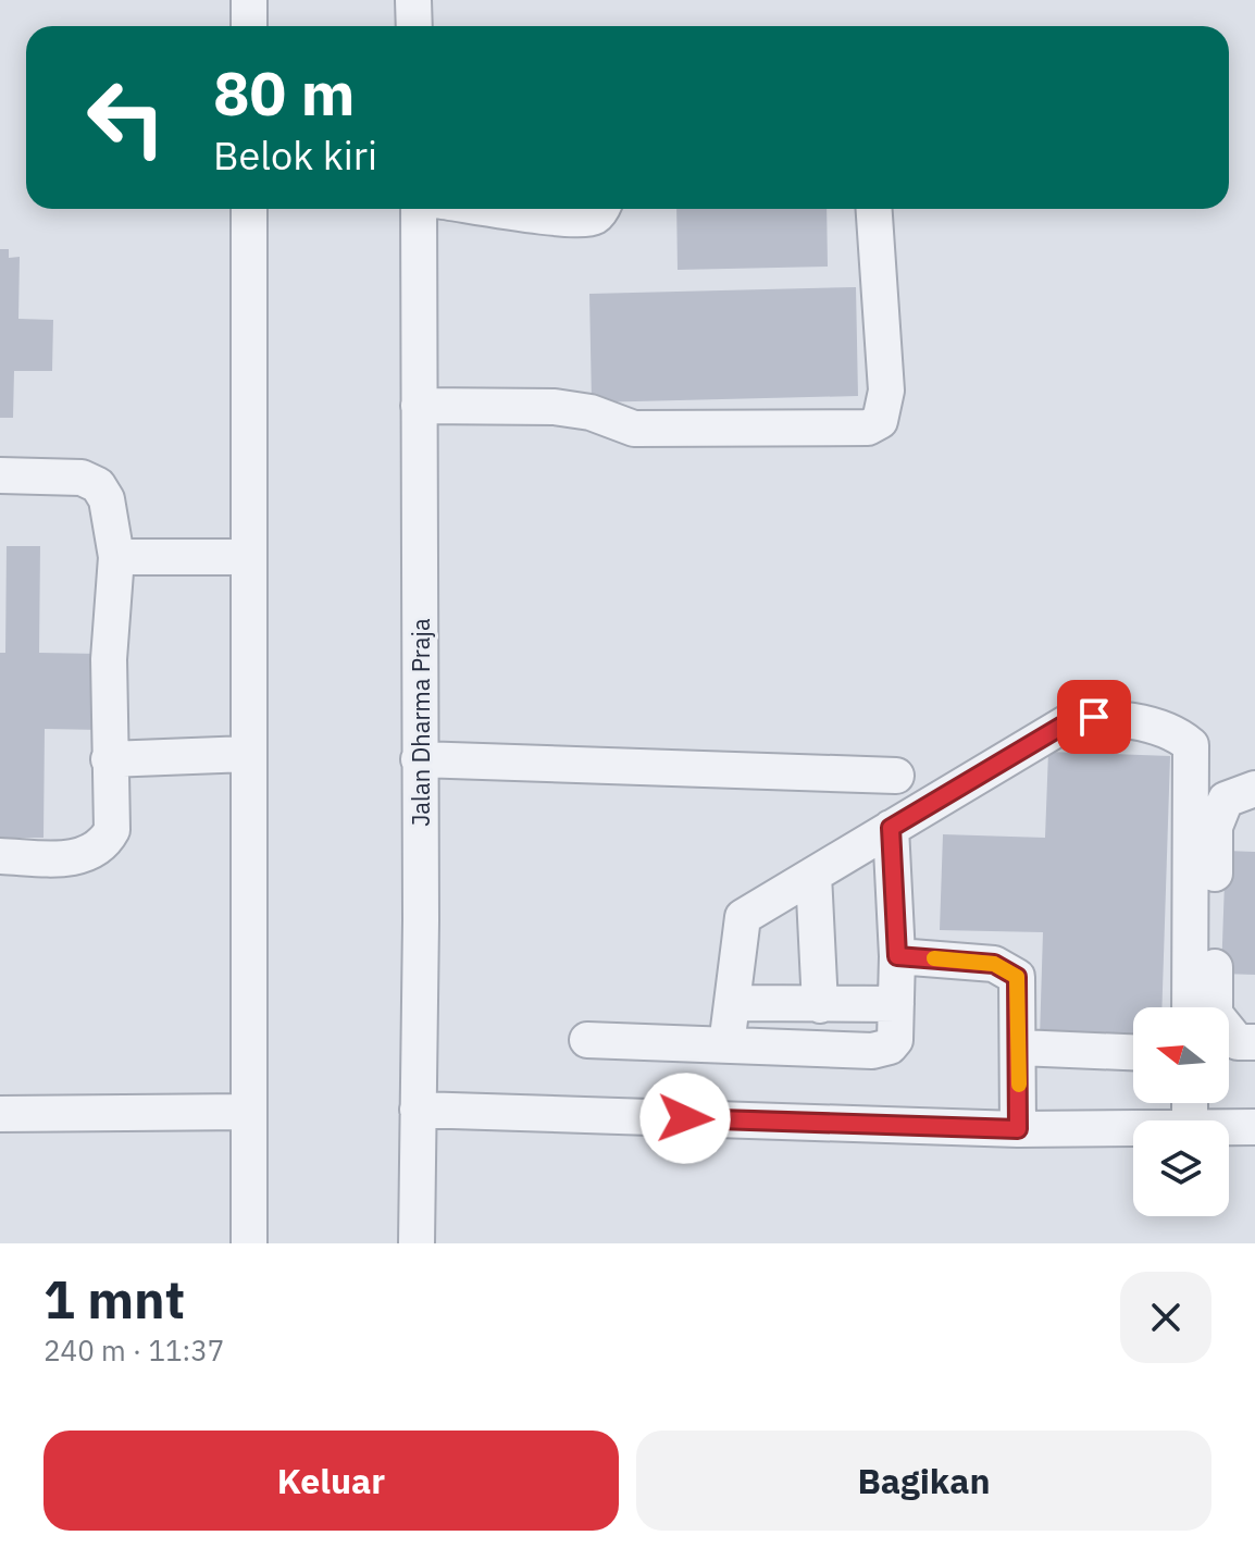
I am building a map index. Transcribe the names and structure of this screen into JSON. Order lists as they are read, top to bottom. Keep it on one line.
{"streets":{"street":["Jalan Dharma Praja"]},"north":"left","page":{"turn":["80 m","Belok kiri"],"heading":["1 mnt","240 m · 11:37"],"buttons":["Keluar","Bagikan"]}}
